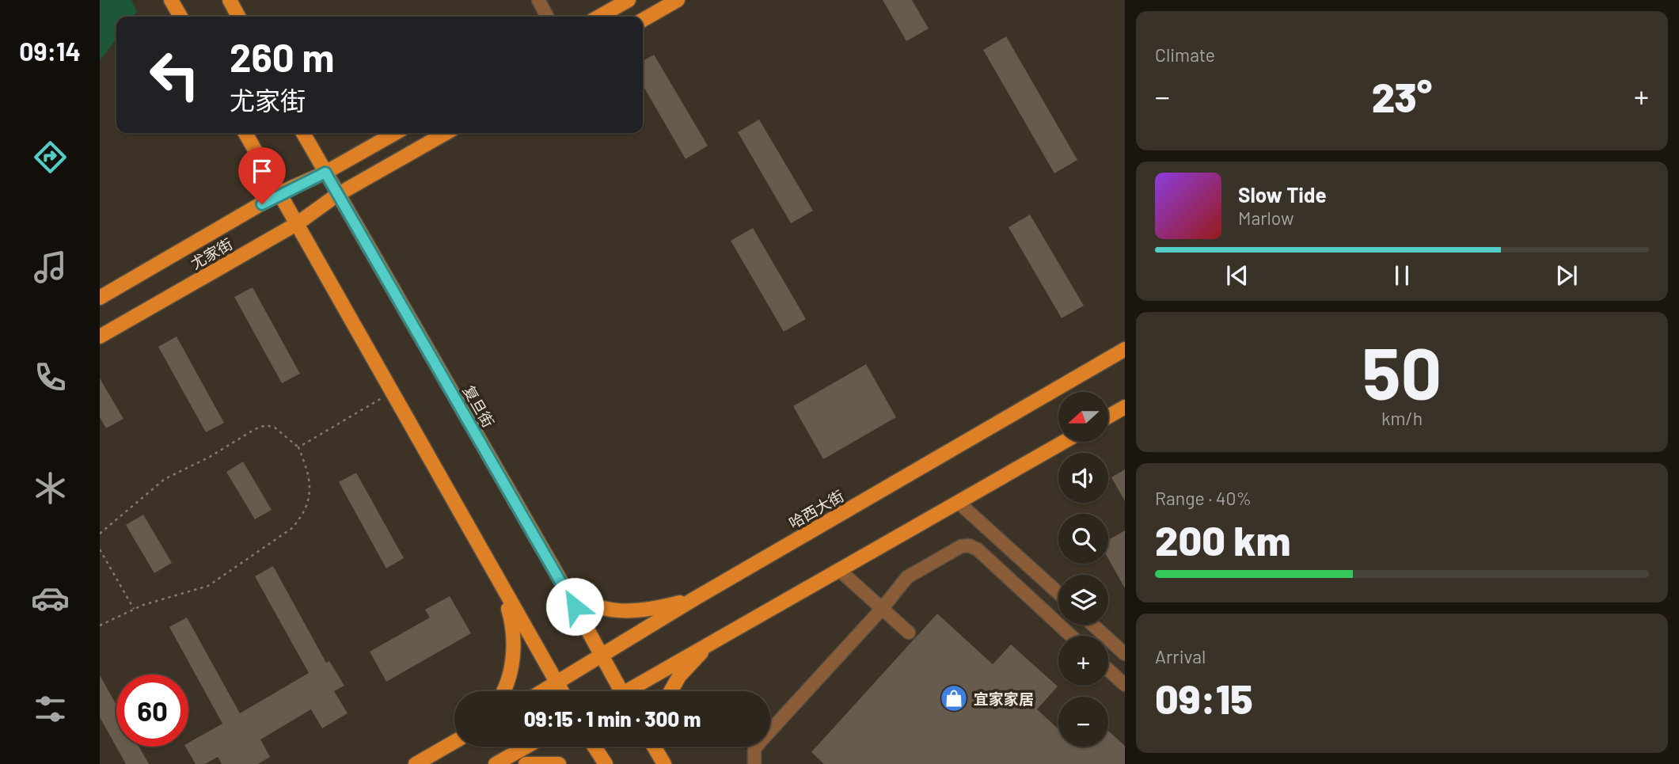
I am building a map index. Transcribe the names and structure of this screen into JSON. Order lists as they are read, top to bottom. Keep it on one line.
{"streets":{"main road":["尤家街","复旦街","哈西大街"]},"crossings":[["尤家街","复旦街"],["复旦街","哈西大街"]],"places":{"shop":["宜家家居"]},"north":"left","page":{"tabs":"09:14","tile":["Climate",["50","km/h"],["Range · 40%","200 km"],["Arrival","09:15"]],"turn":["260 m","尤家街"],"heat":["−","23°","+"],"song":["Slow Tide","Marlow"],"map_buttons":["+","−"],"limit":"60","trip":"09:15 · 1 min · 300 m"}}
